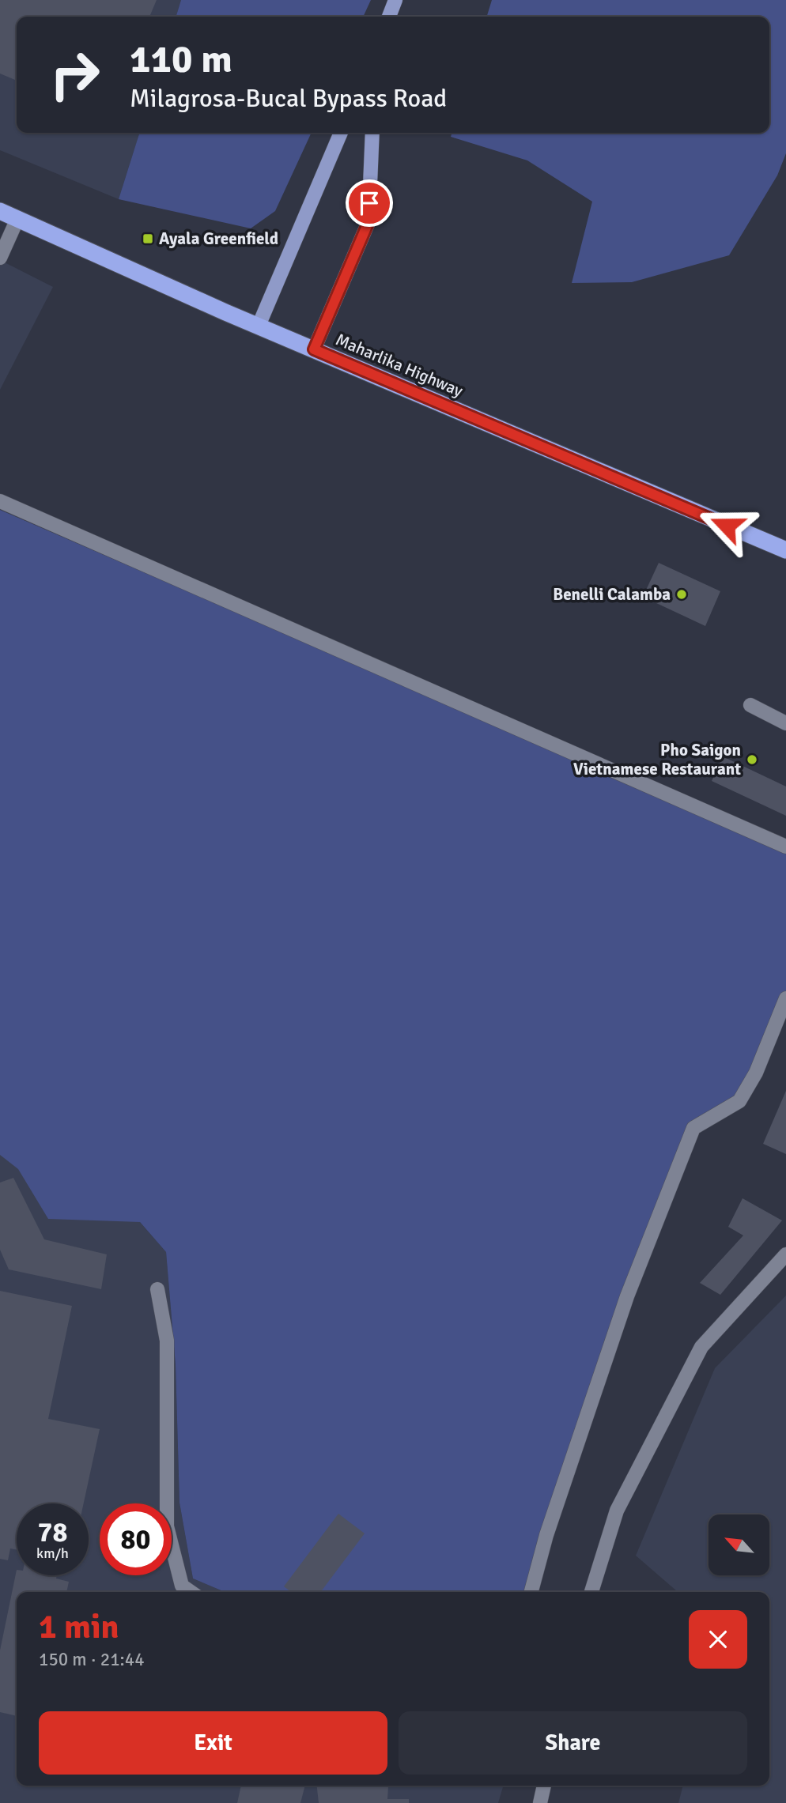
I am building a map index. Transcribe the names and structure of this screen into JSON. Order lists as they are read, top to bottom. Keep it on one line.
{"streets":{"highway":["Maharlika Highway"]},"places":{"transit":["Ayala Greenfield"],"other":["Benelli Calamba","Pho Saigon Vietnamese Restaurant"]},"north":"top left","page":{"turn":["110 m","Milagrosa-Bucal Bypass Road"],"speed":"78 km/h","limit":"80","heading":["1 min","150 m · 21:44"],"buttons":["Exit","Share"]}}
